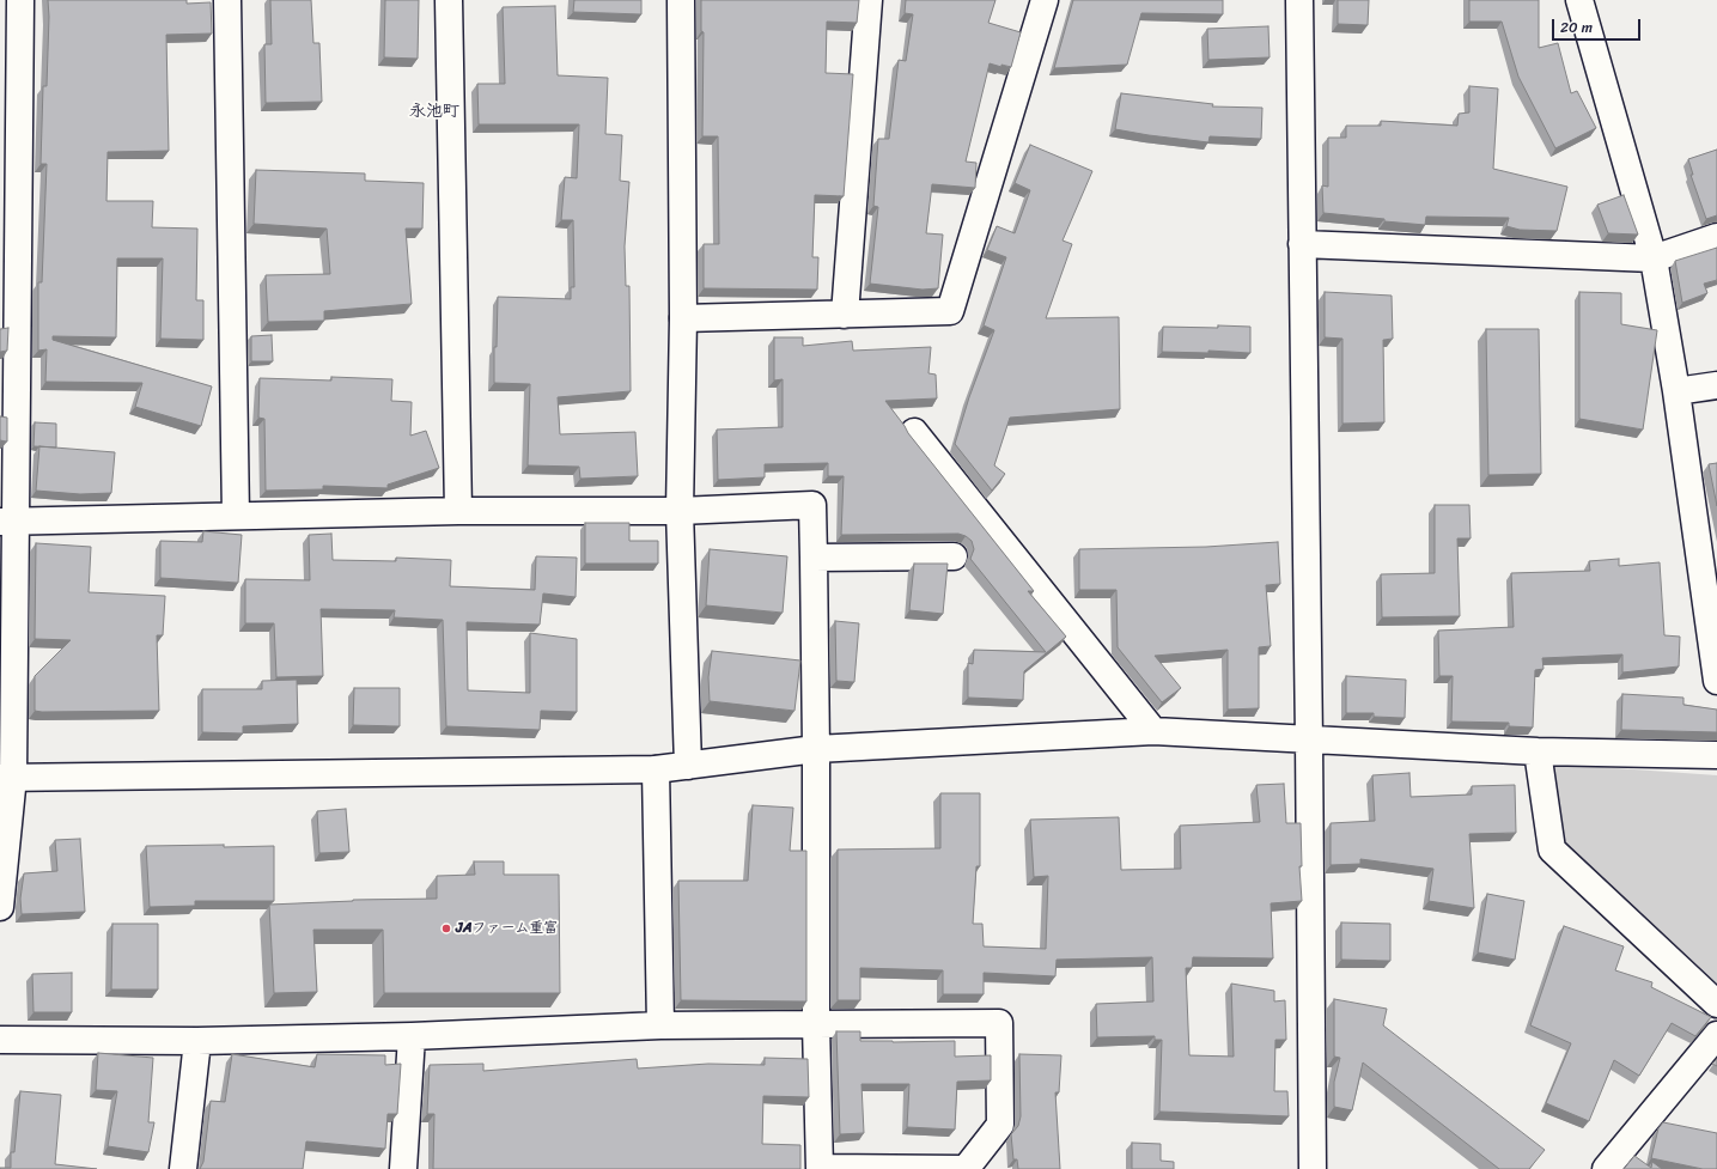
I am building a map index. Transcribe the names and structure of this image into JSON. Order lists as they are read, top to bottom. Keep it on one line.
{"districts":["永池町"],"places":["JAファーム重富"],"scale_bar":"20 m"}
